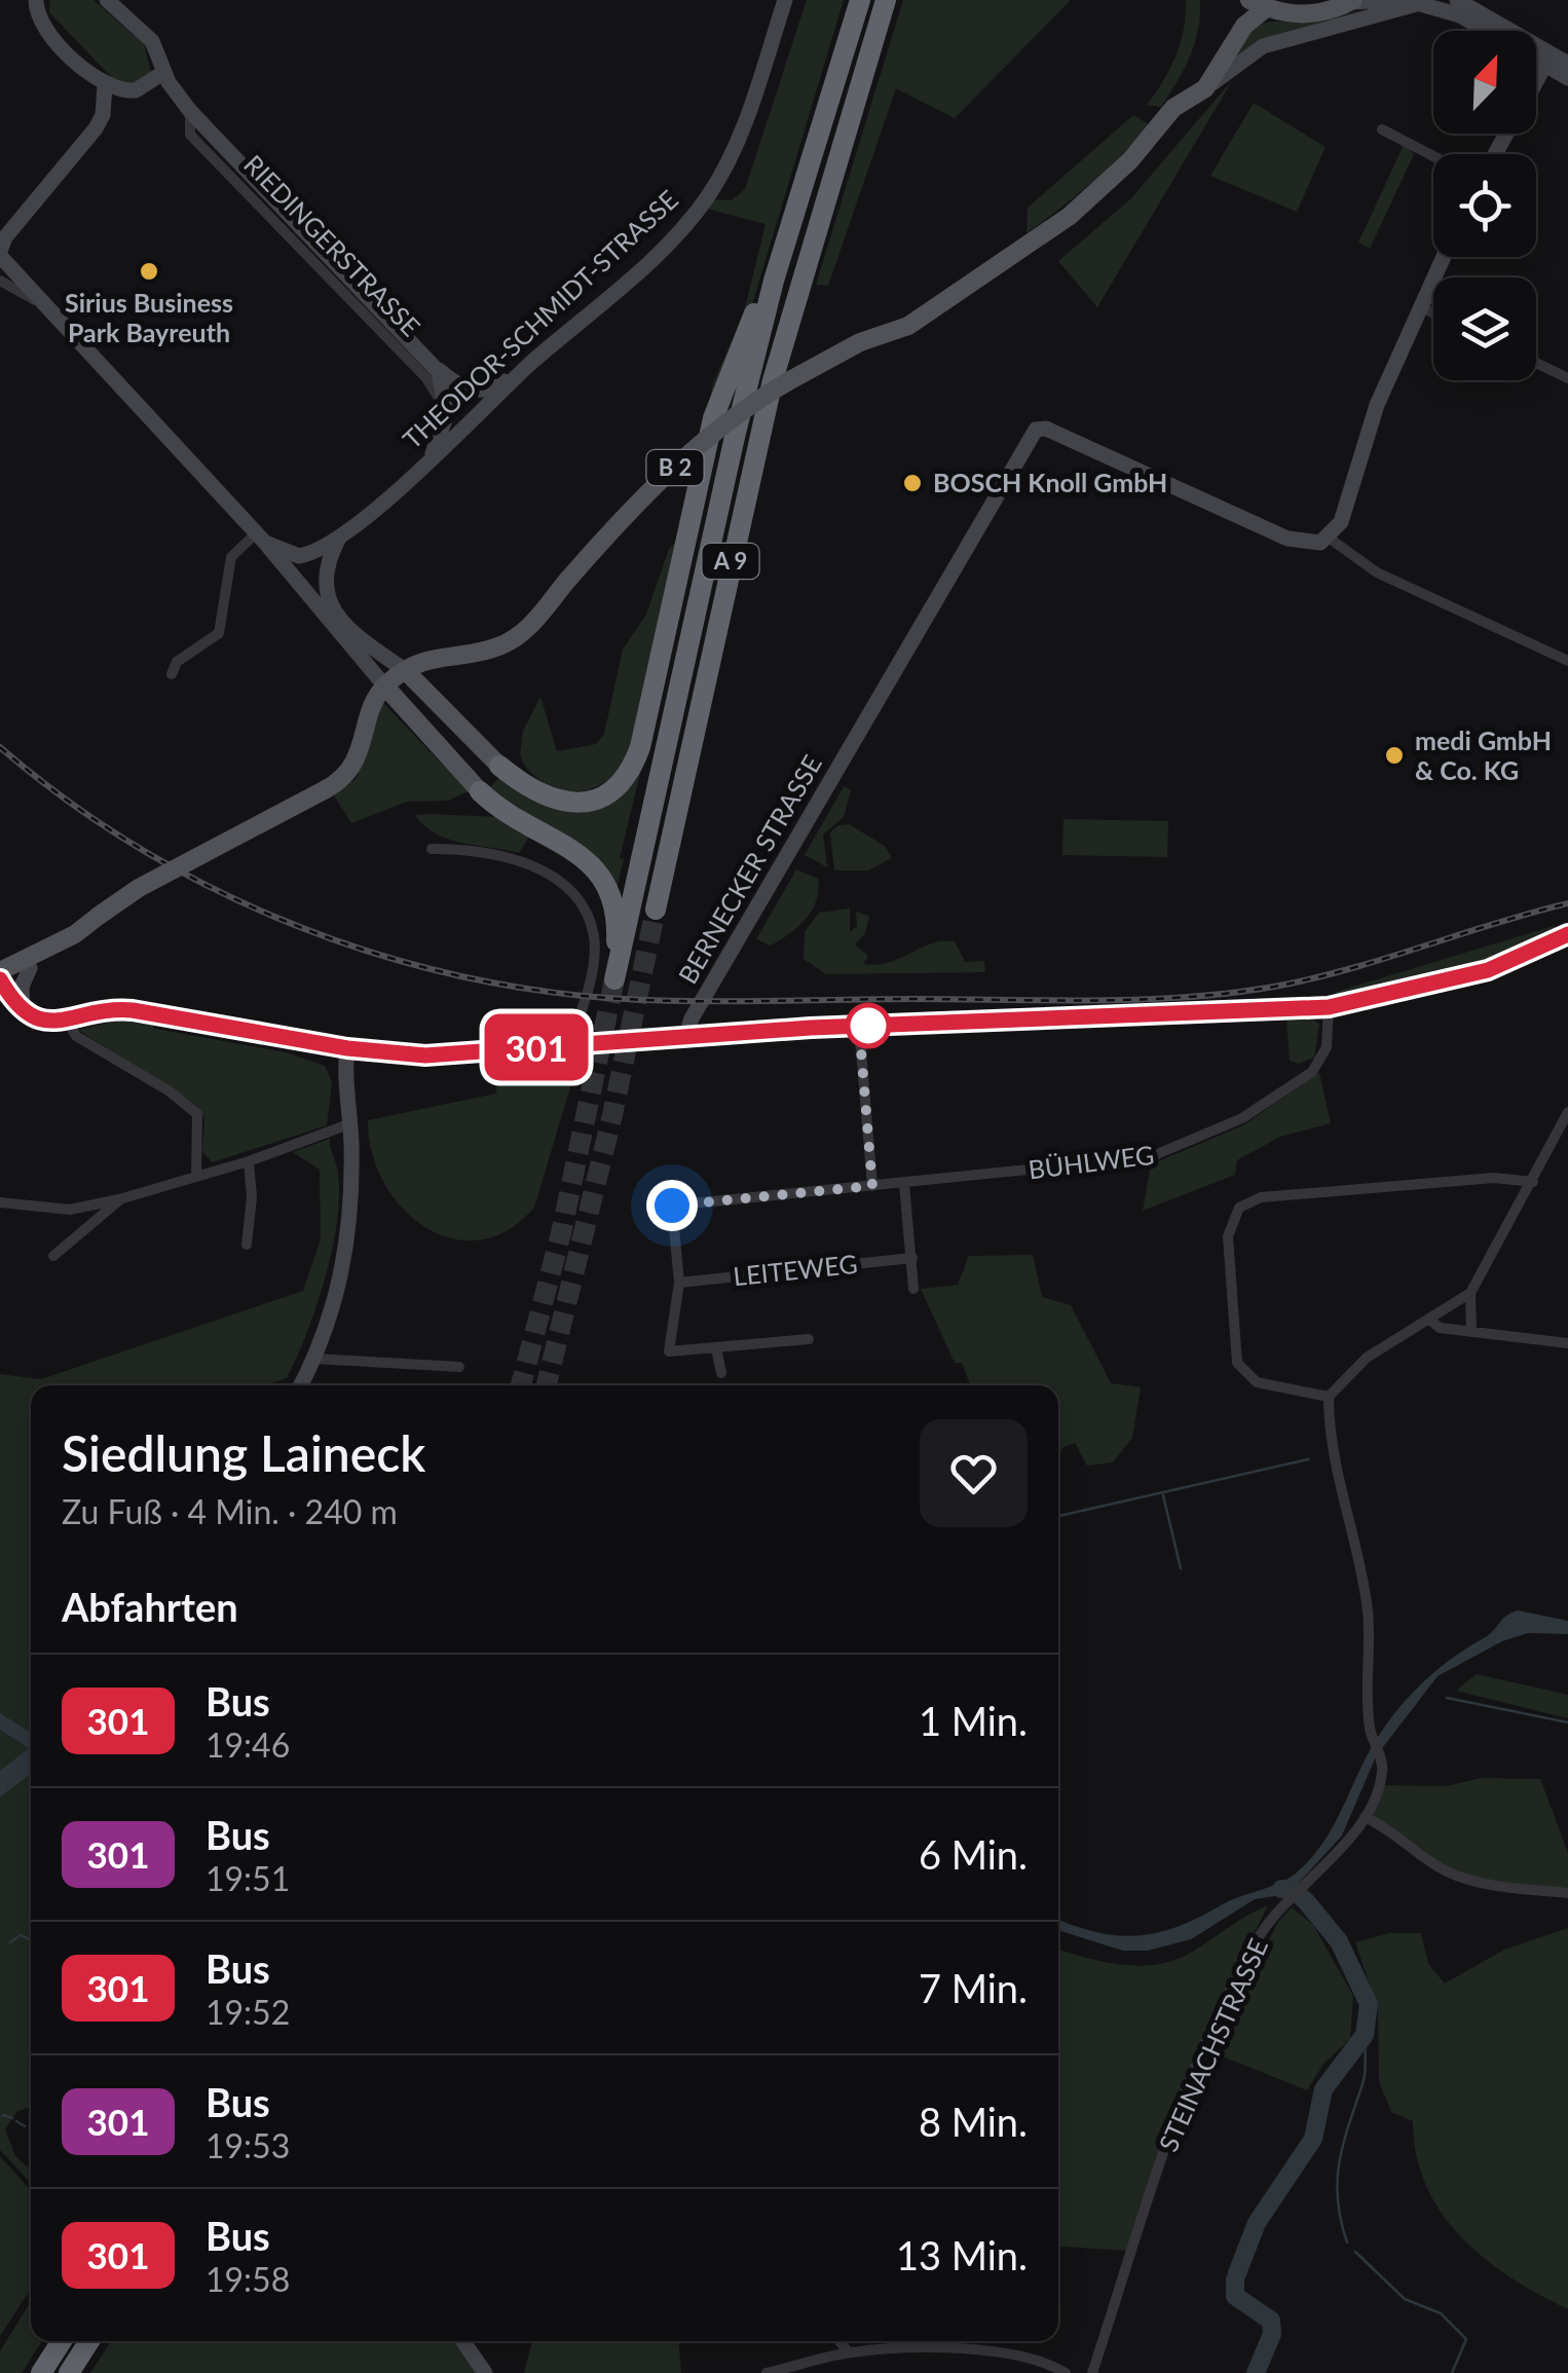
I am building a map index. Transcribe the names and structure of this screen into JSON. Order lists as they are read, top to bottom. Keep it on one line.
{"streets":{"highway":["A 9"],"main road":["B 2"],"street":["RIEDINGERSTRASSE","THEODOR-SCHMIDT-STRASSE","BERNECKER STRASSE","BÜHLWEG","LEITEWEG","STEINACHSTRASSE"]},"crossings":[["BÜHLWEG","LEITEWEG"]],"places":["Sirius Business Park Bayreuth","BOSCH Knoll GmbH","medi GmbH & Co. KG"],"lines":["bus line 301"],"north":"top right","page":{"on_map":"301","heading":[["Siedlung Laineck","Zu Fuß · 4 Min. · 240 m"],"Abfahrten"],"list":[{"mark":"301","name":"Bus","note":"19:46","value":"1 Min."},{"mark":"301","name":"Bus","note":"19:51","value":"6 Min."},{"mark":"301","name":"Bus","note":"19:52","value":"7 Min."},{"mark":"301","name":"Bus","note":"19:53","value":"8 Min."},{"mark":"301","name":"Bus","note":"19:58","value":"13 Min."}]}}
